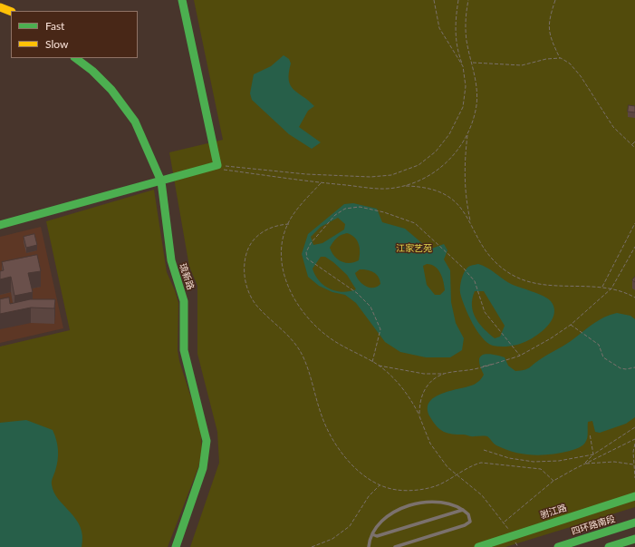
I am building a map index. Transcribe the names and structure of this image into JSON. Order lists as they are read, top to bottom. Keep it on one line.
{"streets":{"main road":["琉新路","驸江路","四环路南段"]},"parks":["江家艺苑"],"legend":["Fast","Slow"]}
